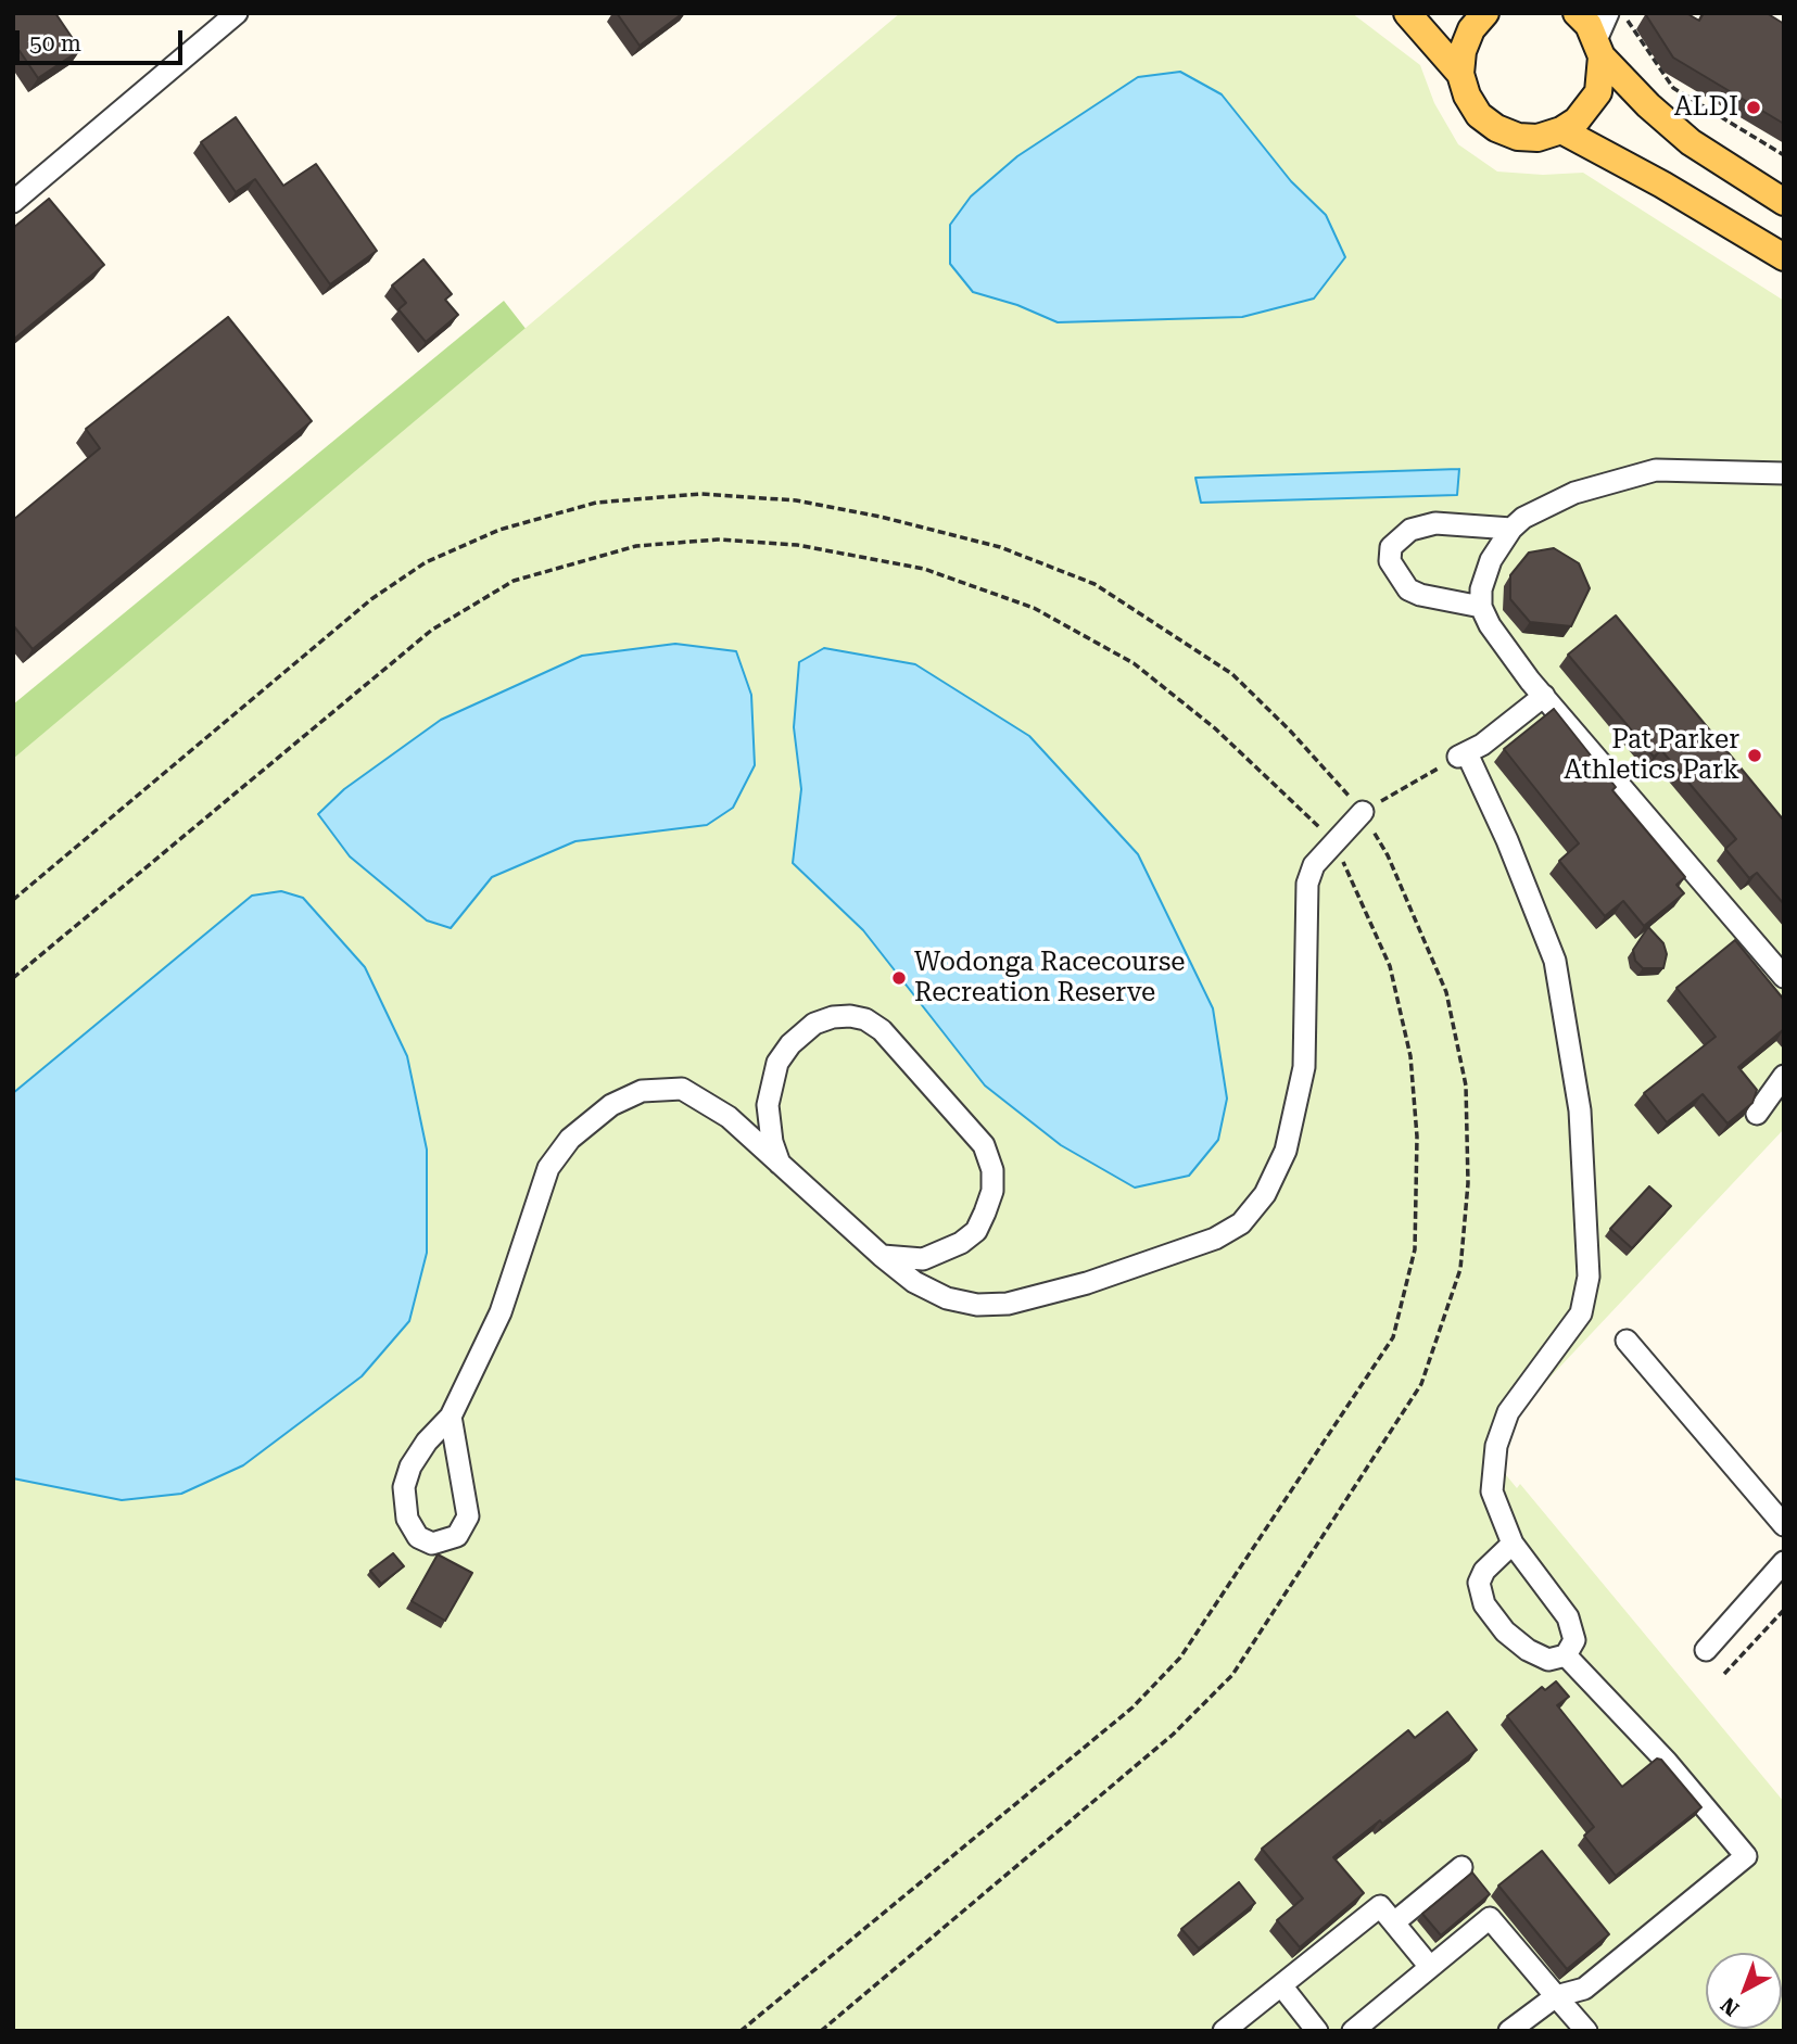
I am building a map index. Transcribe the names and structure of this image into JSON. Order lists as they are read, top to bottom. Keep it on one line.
{"places":["ALDI","Pat Parker Athletics Park","Wodonga Racecourse Recreation Reserve"],"scale_bar":"50 m","north":"bottom left"}
